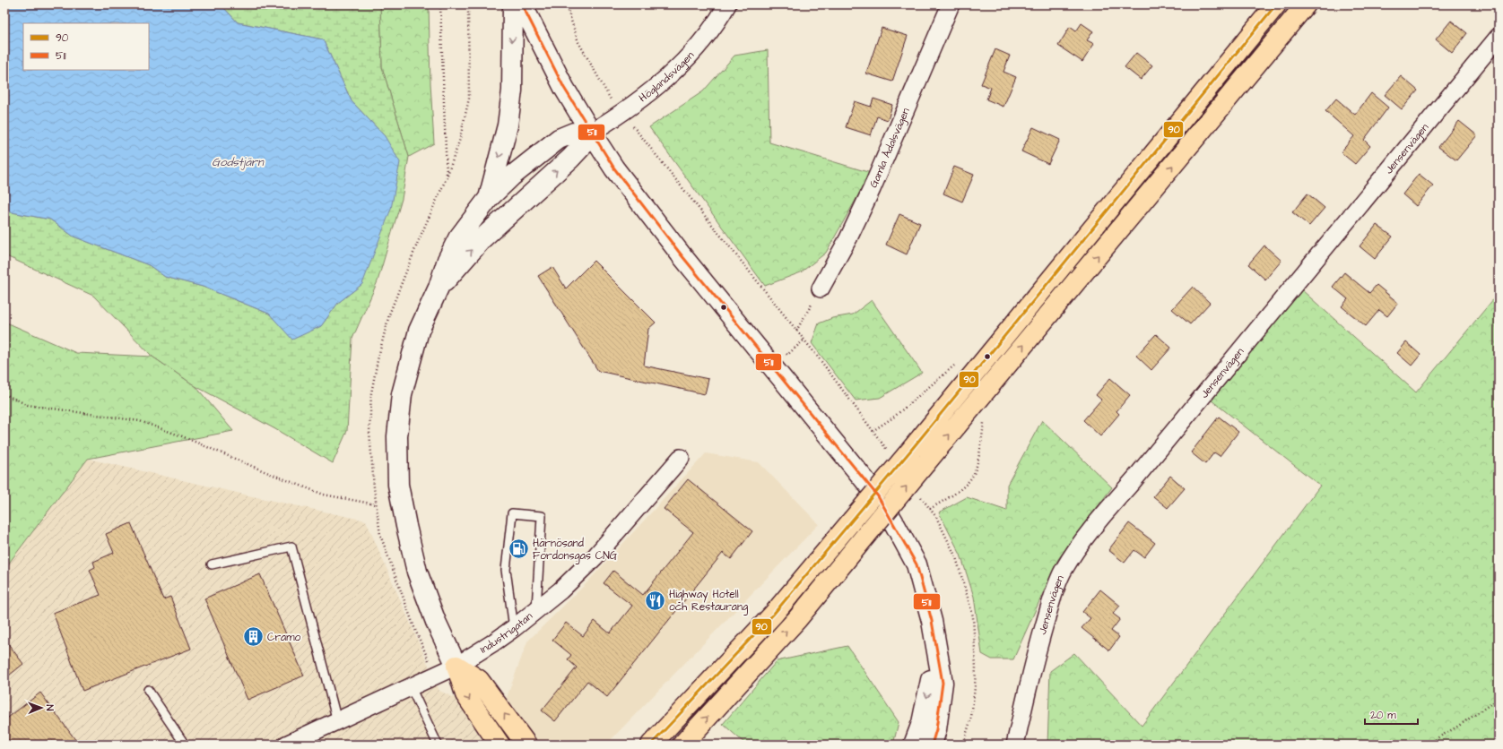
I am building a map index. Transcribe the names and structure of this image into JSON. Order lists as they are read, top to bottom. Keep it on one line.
{"streets":{"street":["Höglandsvägen","Gamla Ådalsvägen","Jensenvägen","Industrigatan"]},"water":["Godstjärn"],"places":{"fuel station":["Härnösand Fordonsgas CNG"],"restaurant":["Highway Hotell och Restaurang"],"building":["Cramo"]},"lines":["transit line 90","transit line 511"],"legend":["90","511"],"scale_bar":"20 m","north":"right"}
